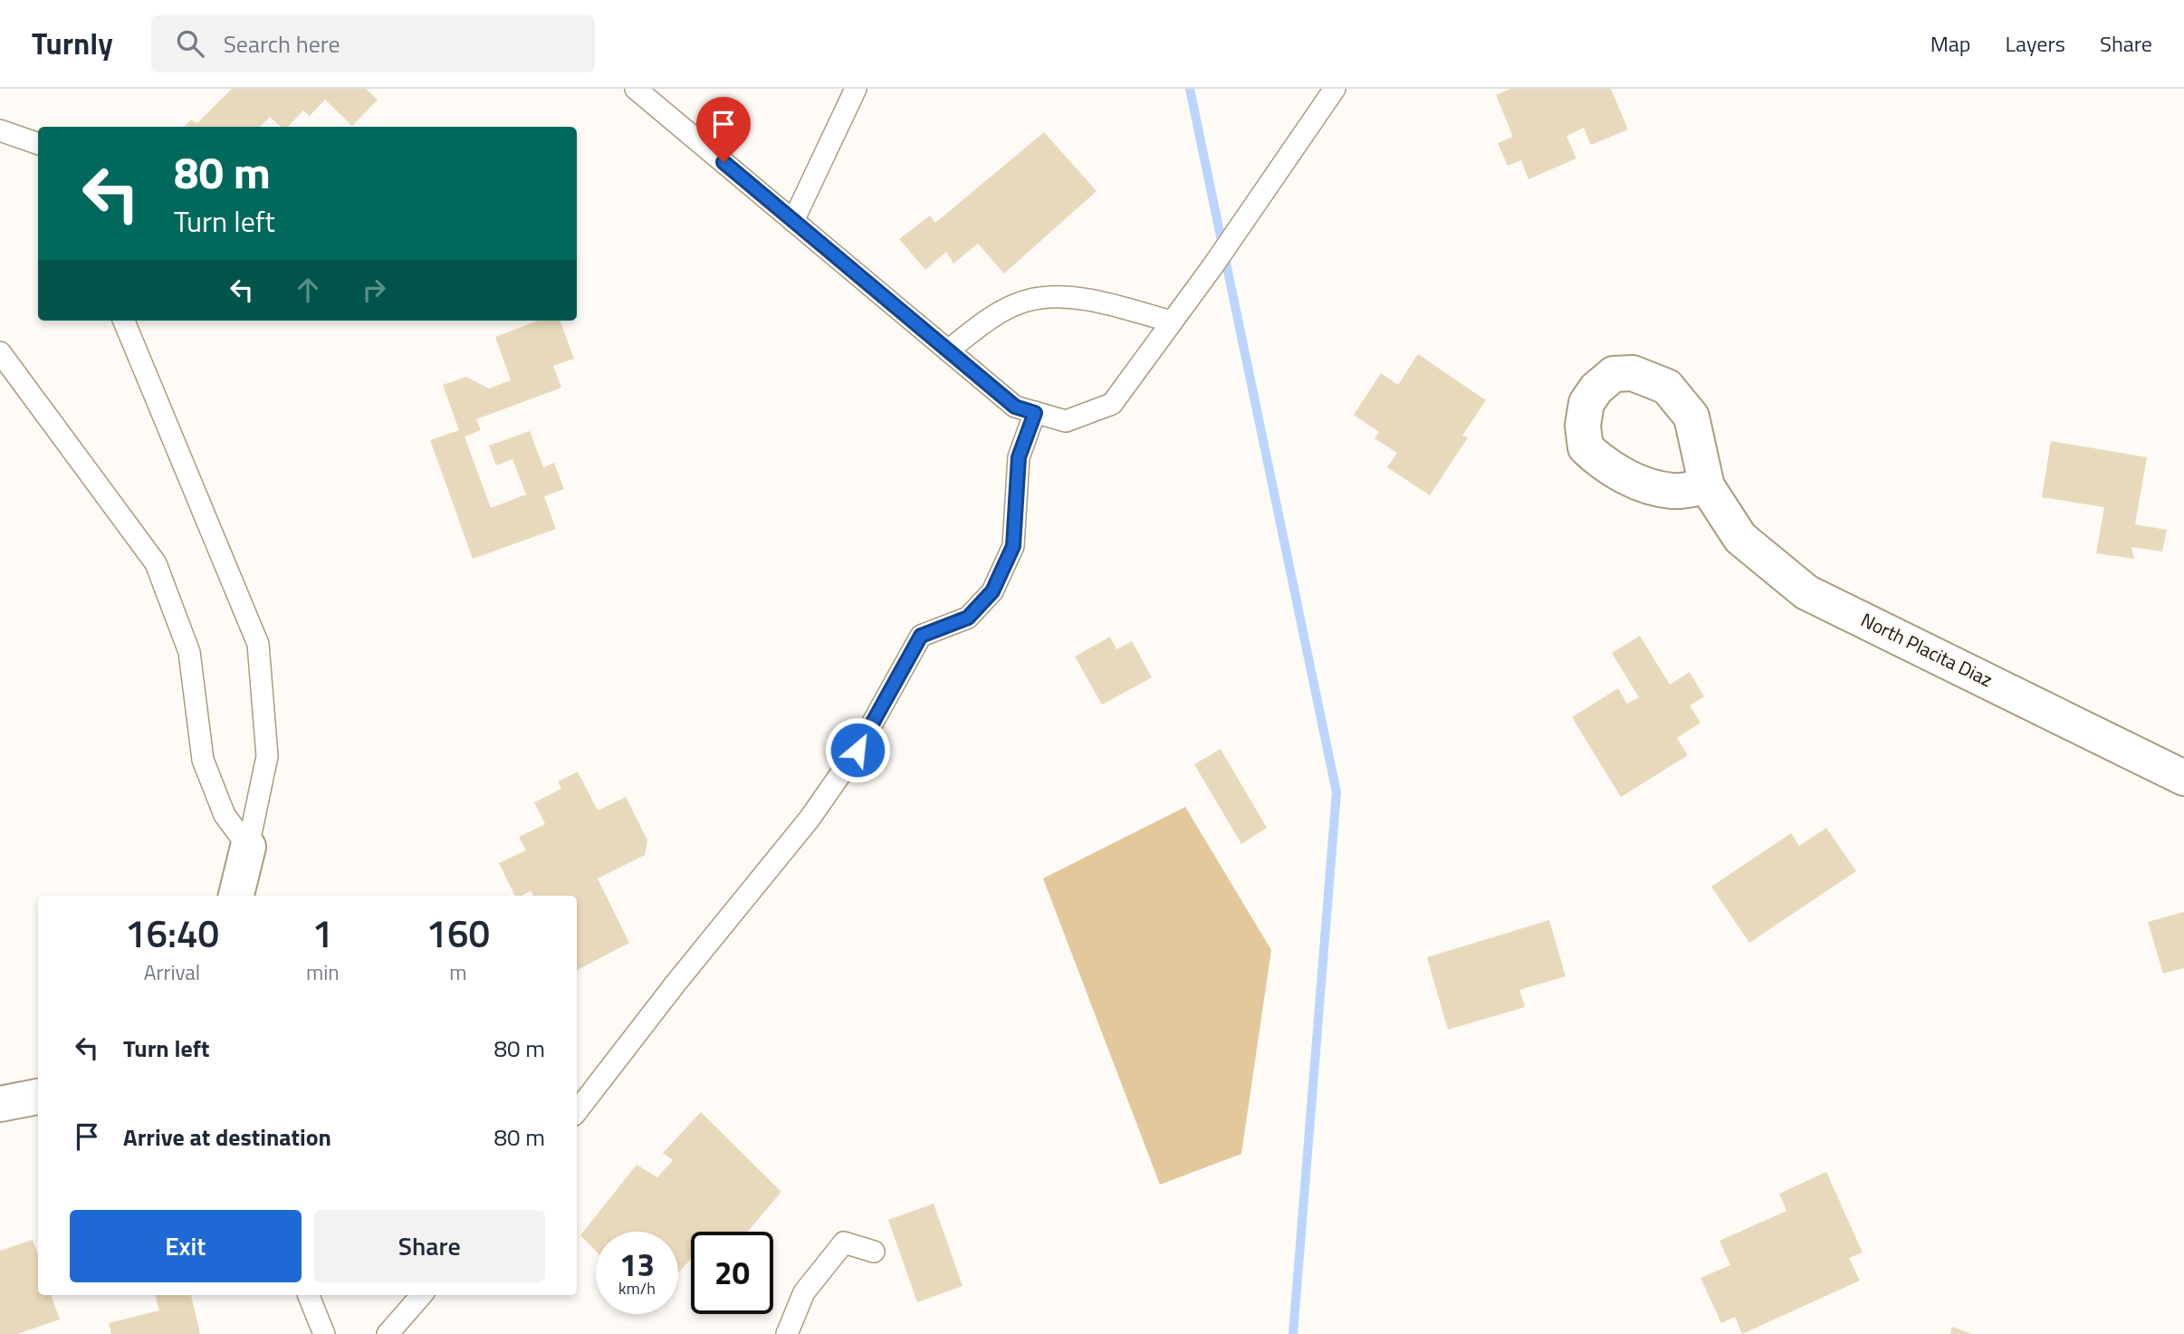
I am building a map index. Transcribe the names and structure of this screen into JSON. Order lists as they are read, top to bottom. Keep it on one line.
{"streets":{"street":["North Placita Diaz"]},"page":{"header":"Turnly","search":"Search here","nav":["Map","Layers","Share"],"turn":["80 m","Turn left"],"eta":["16:40","Arrival","1","min","160","m"],"list":[{"name":"Turn left","value":"80 m"},{"name":"Arrive at destination","value":"80 m"}],"buttons":["Exit","Share"],"speed":"13 km/h","limit":"20"}}
